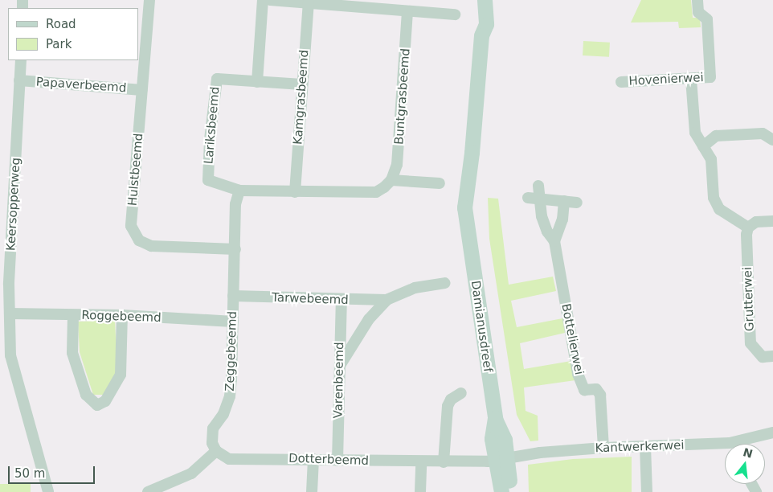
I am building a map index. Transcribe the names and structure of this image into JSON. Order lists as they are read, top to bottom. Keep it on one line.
{"streets":{"street":["Hovenierwei","Papaverbeemd","Buntgrasbeemd","Kamgrasbeemd","Lariksbeemd","Hulstbeemd","Keersopperweg","Tarwebeemd","Grutterwei","Roggebeemd","Damianusdreef","Bottelierwei","Zeggebeemd","Varenbeemd","Kantwerkerwei","Dotterbeemd"]},"crossings":[["Papaverbeemd","Hulstbeemd"],["Papaverbeemd","Keersopperweg"],["Kamgrasbeemd","Lariksbeemd"],["Lariksbeemd","Zeggebeemd"],["Hulstbeemd","Zeggebeemd"],["Keersopperweg","Roggebeemd"],["Tarwebeemd","Zeggebeemd"],["Tarwebeemd","Varenbeemd"],["Roggebeemd","Zeggebeemd"],["Damianusdreef","Kantwerkerwei"],["Damianusdreef","Dotterbeemd"],["Bottelierwei","Kantwerkerwei"],["Zeggebeemd","Dotterbeemd"],["Varenbeemd","Dotterbeemd"],["Kantwerkerwei","Dotterbeemd"]],"legend":["Road","Park"],"scale_bar":"50 m","north":"top"}
